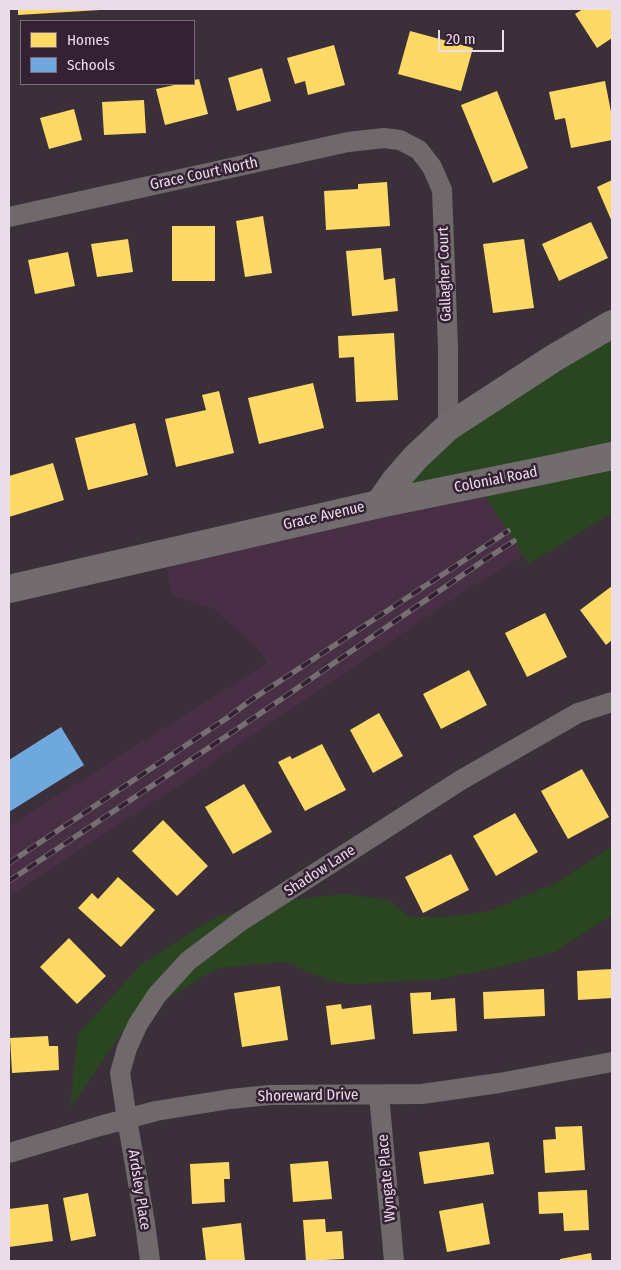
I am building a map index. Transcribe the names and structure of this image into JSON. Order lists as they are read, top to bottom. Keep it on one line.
{"streets":{"street":["Grace Court North","Gallagher Court","Colonial Road","Grace Avenue","Shadow Lane","Shoreward Drive","Wyngate Place","Ardsley Place"]},"crossings":[["Grace Court North","Gallagher Court"],["Gallagher Court","Grace Avenue"],["Colonial Road","Grace Avenue"],["Shadow Lane","Shoreward Drive"],["Shadow Lane","Ardsley Place"],["Shoreward Drive","Wyngate Place"],["Shoreward Drive","Ardsley Place"]],"legend":["Homes","Schools"],"scale_bar":"20 m"}
